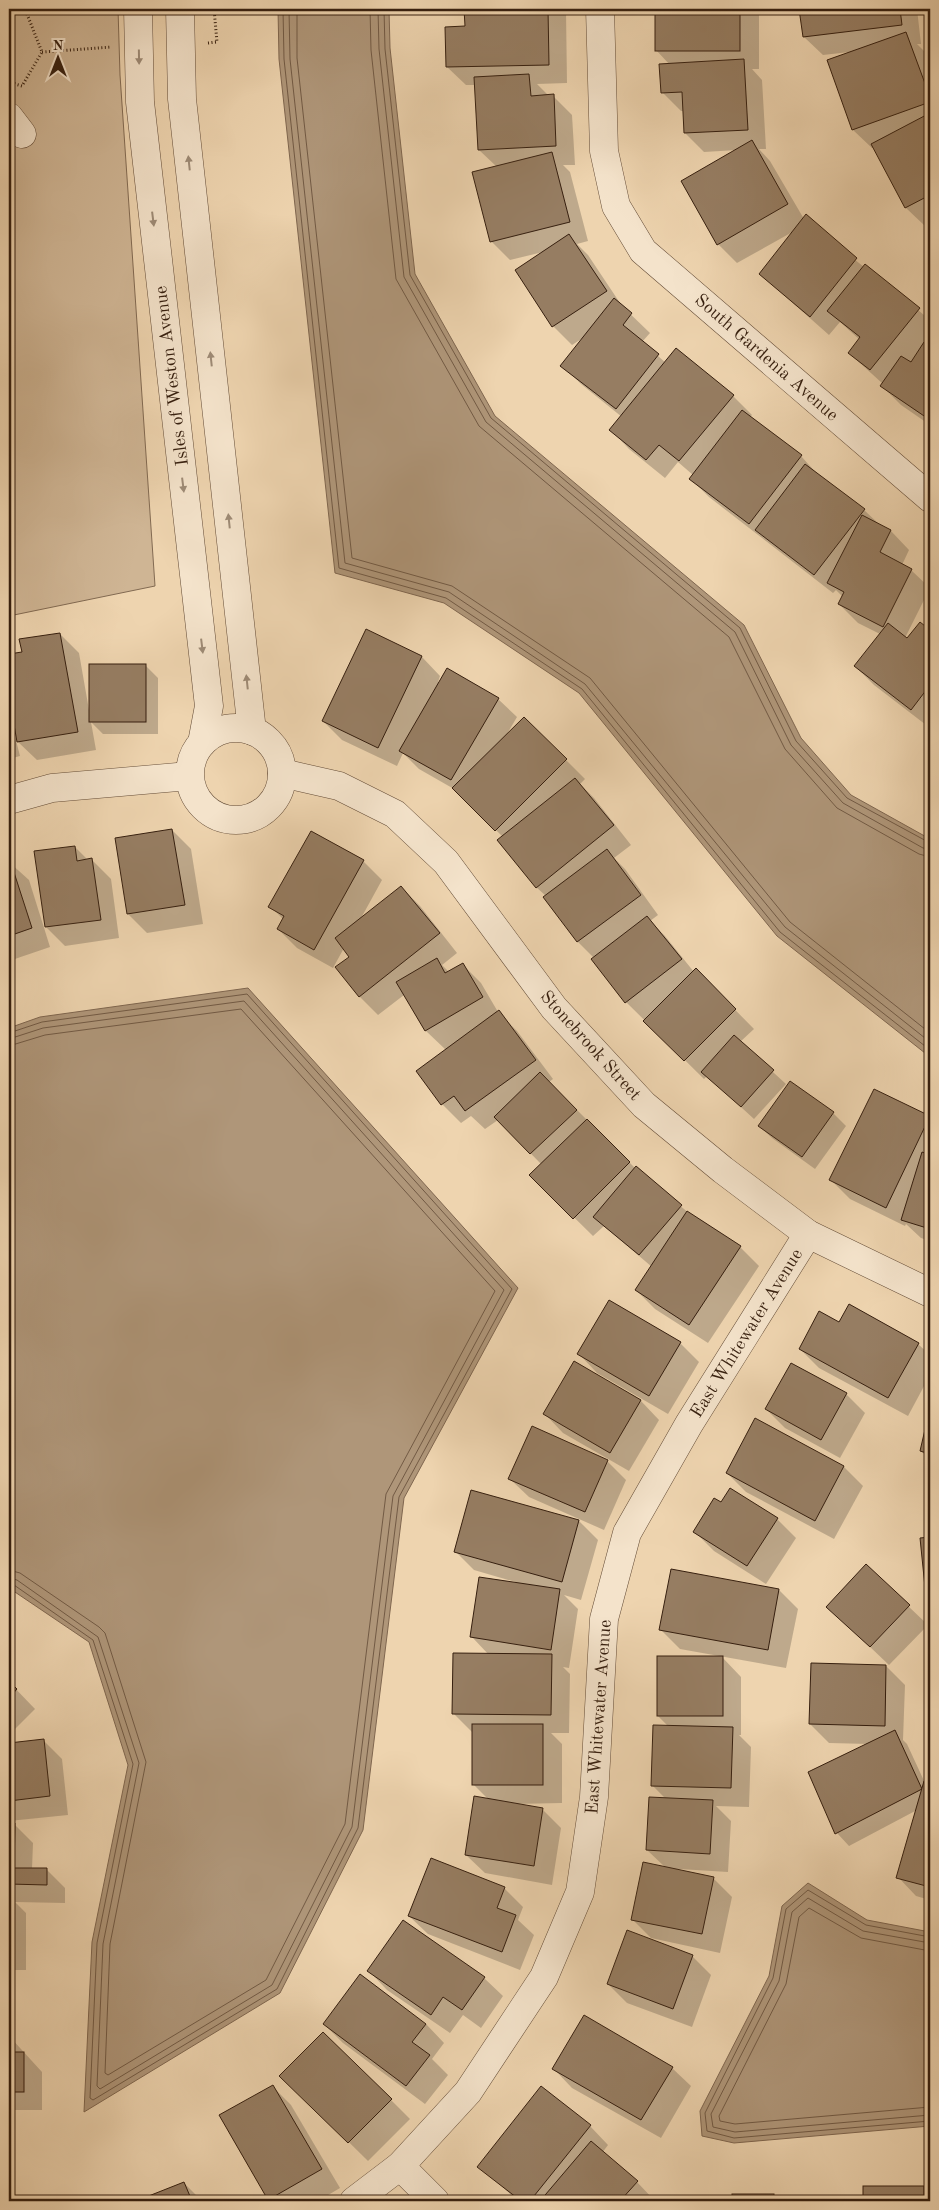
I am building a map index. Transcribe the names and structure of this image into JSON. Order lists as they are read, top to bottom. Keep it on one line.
{"streets":{"street":["South Gardenia Avenue","Isles of Weston Avenue","Stonebrook Street","East Whitewater Avenue"]},"crossings":[["Isles of Weston Avenue","Stonebrook Street"],["Stonebrook Street","East Whitewater Avenue"]],"north":"top"}
